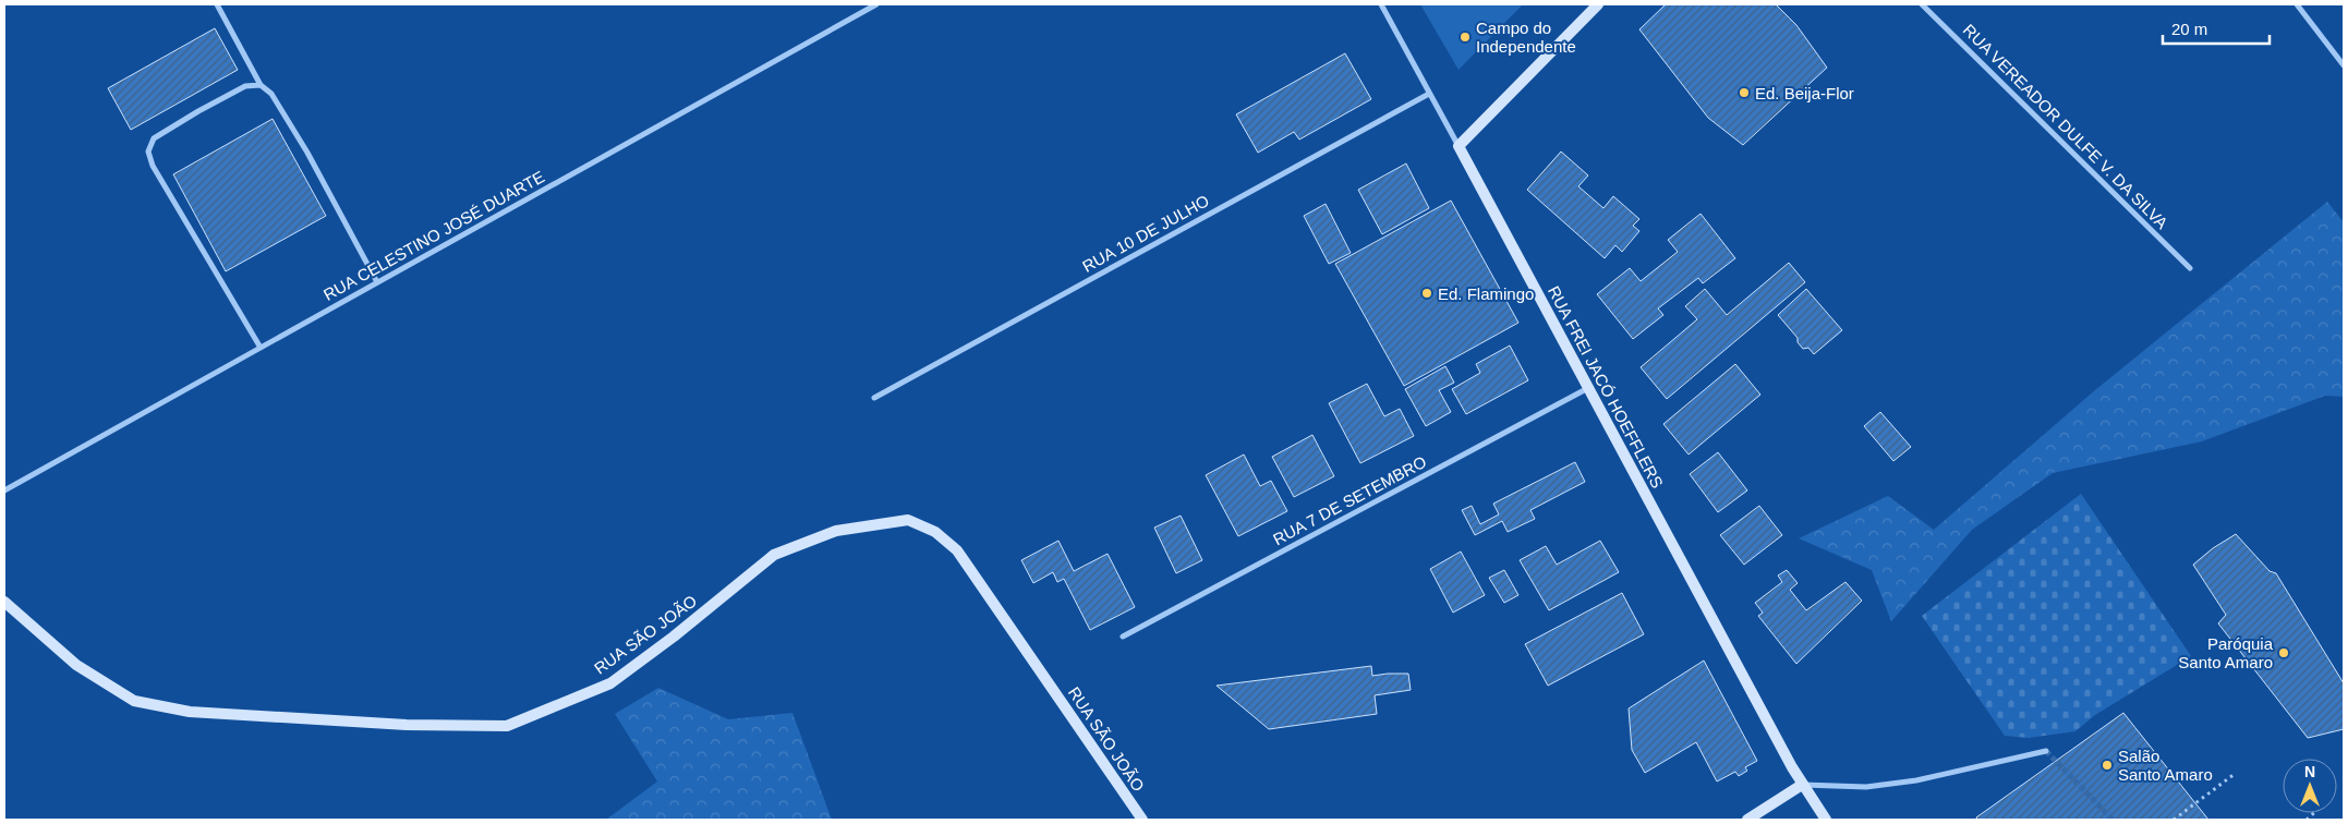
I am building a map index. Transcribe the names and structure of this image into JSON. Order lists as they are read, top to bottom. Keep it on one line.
{"streets":{"street":["RUA VEREADOR DULFE V. DA SILVA","RUA 10 DE JULHO","RUA CELESTINO JOSÉ DUARTE","RUA FREI JACÓ HOEFFLERS","RUA 7 DE SETEMBRO","RUA SÃO JOÃO"]},"crossings":[["RUA 10 DE JULHO","RUA FREI JACÓ HOEFFLERS"],["RUA FREI JACÓ HOEFFLERS","RUA 7 DE SETEMBRO"]],"places":["Campo do Independente","Ed. Beija-Flor","Ed. Flamingo","Paróquia Santo Amaro","Salão Santo Amaro"],"scale_bar":"20 m","north":"top"}
